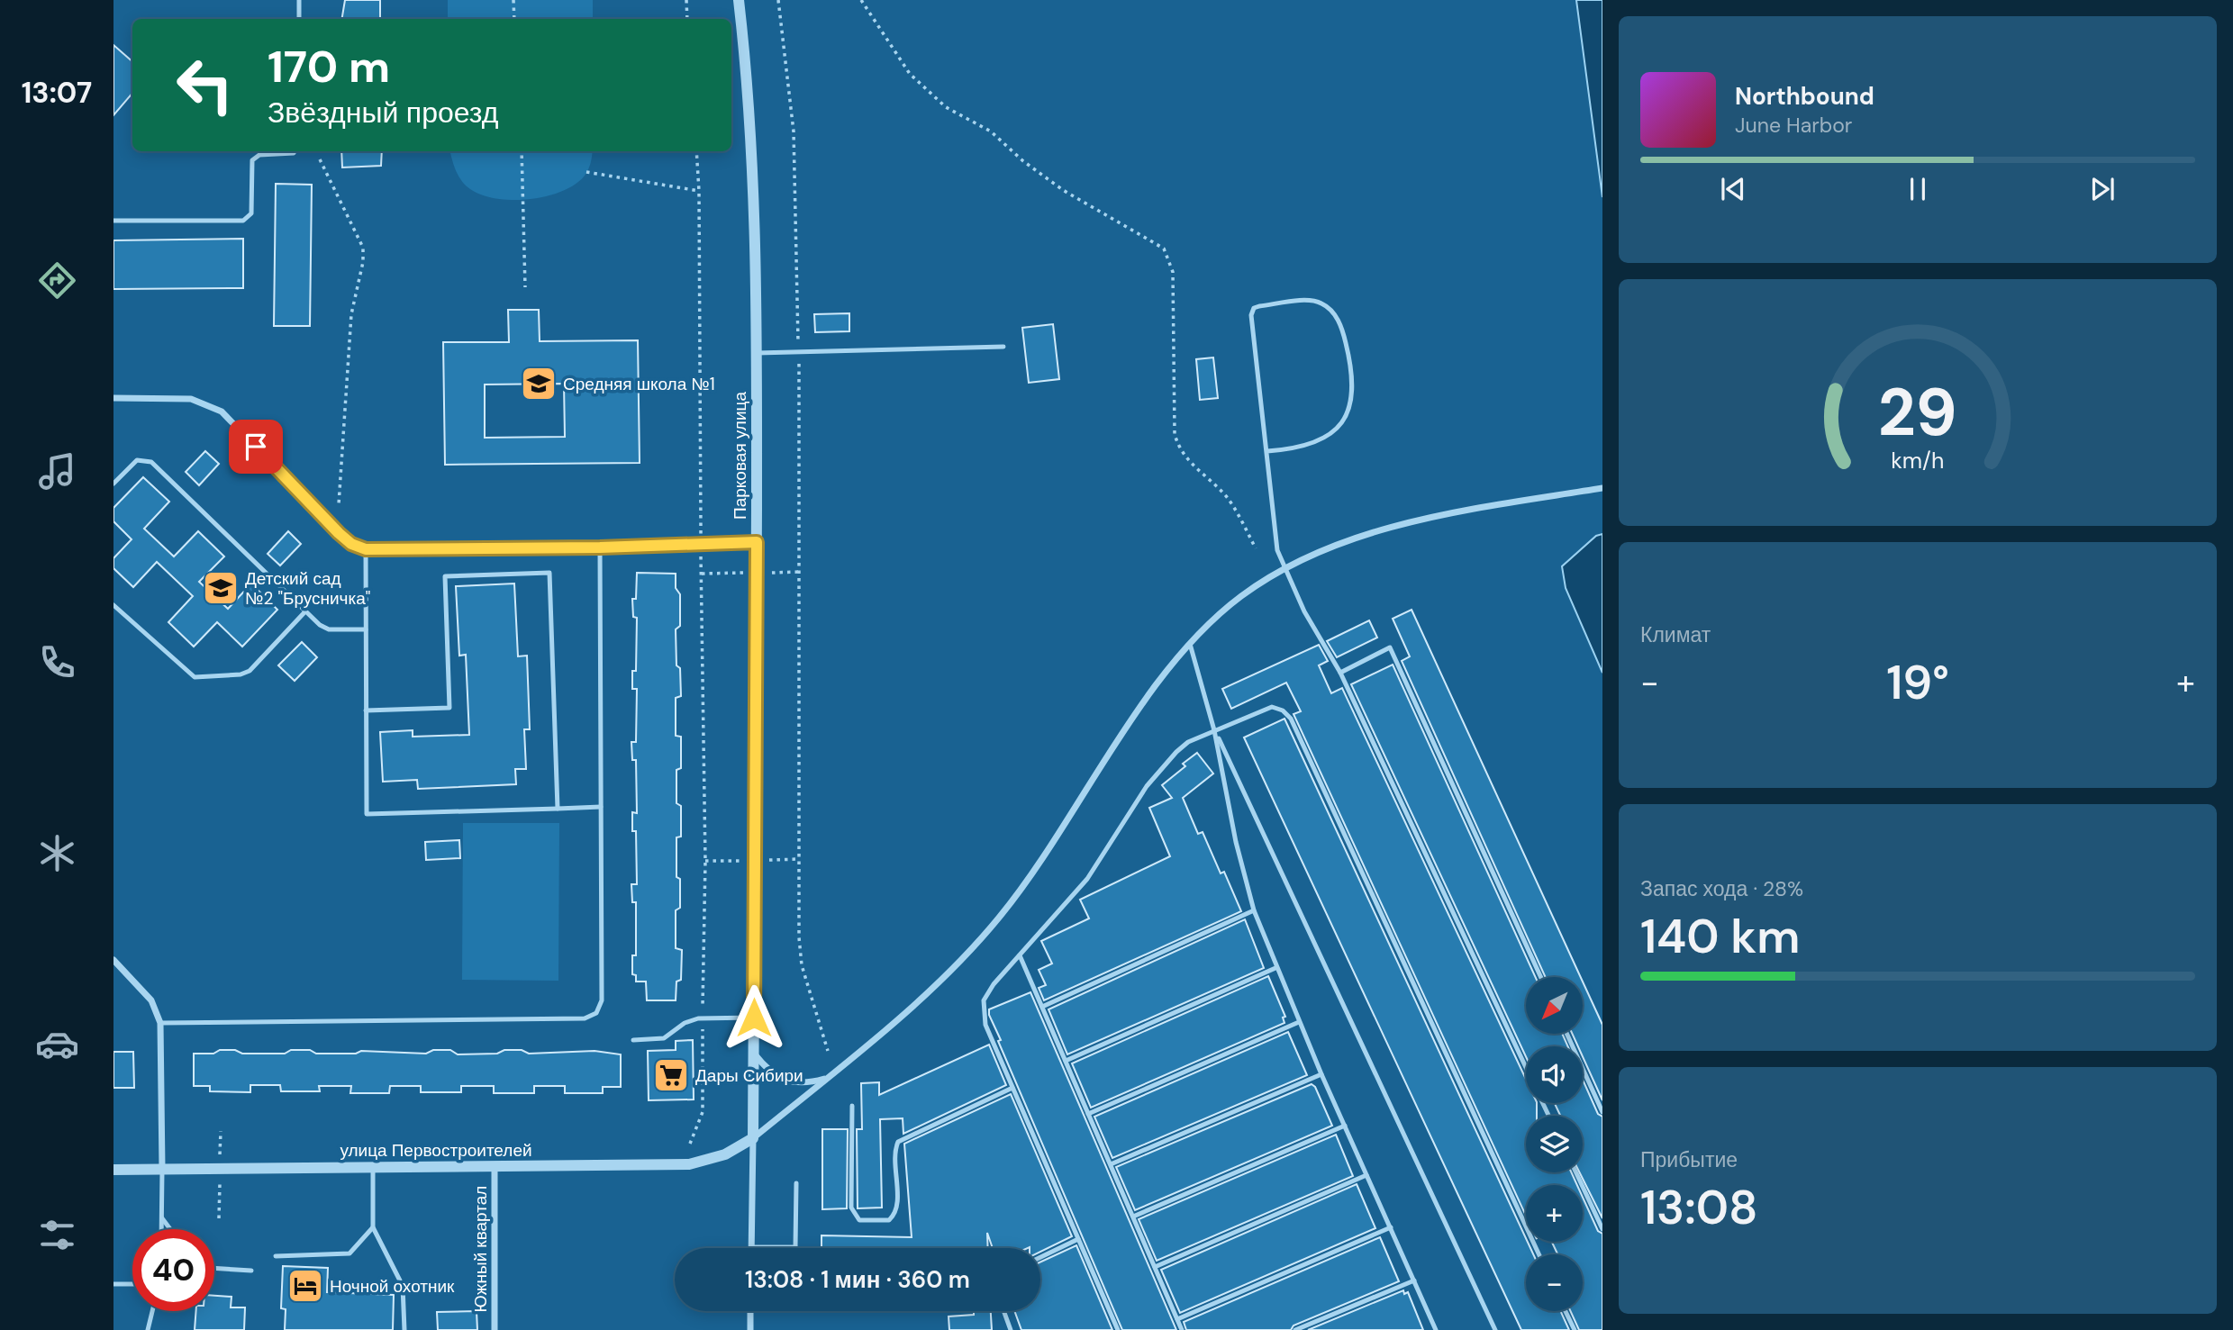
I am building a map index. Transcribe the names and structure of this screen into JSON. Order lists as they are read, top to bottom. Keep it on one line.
{"streets":{"street":["Парковая улица","улица Первостроителей","Южный квартал"]},"crossings":[["Парковая улица","улица Первостроителей"],["улица Первостроителей","Южный квартал"]],"places":{"school or university":["Средняя школа №1","Детский сад №2 \"Брусничка\""],"supermarket":["Дары Сибири"],"hotel":["Ночной охотник"]},"north":"bottom left","page":{"tabs":"13:07","turn":["170 m","Звёздный проезд"],"song":["Northbound","June Harbor"],"tile":["Климат",["Запас хода · 28%","140 km"],["Прибытие","13:08"]],"heat":["−","19°","+"],"map_buttons":["+","−"],"limit":"40","trip":"13:08 · 1 мин · 360 m","gauge":["29","km/h"]}}
